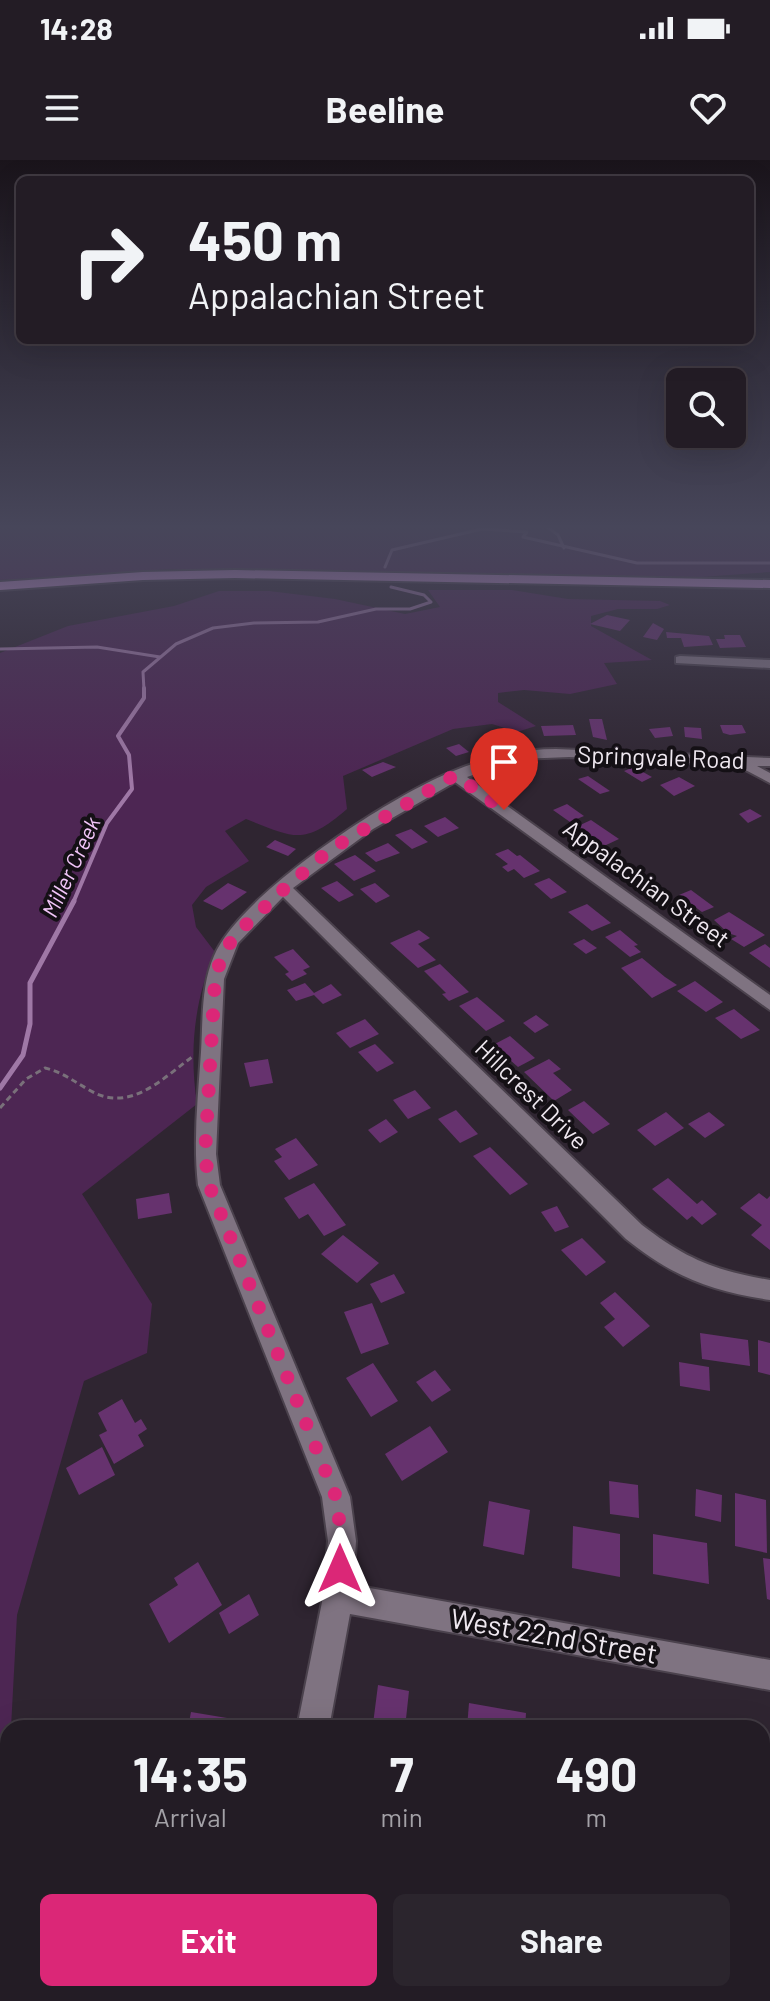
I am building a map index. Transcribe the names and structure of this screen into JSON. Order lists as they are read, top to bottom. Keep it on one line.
{"streets":{"street":["Springvale Road","Appalachian Street","Hillcrest Drive","West 22nd Street"]},"crossings":[["Springvale Road","Appalachian Street"],["Springvale Road","Hillcrest Drive"],["Springvale Road","West 22nd Street"]],"water":["Miller Creek"],"page":{"status":"14:28","header":"Beeline","turn":["450 m","Appalachian Street"],"eta":["14:35","Arrival","7","min","490","m"],"buttons":["Exit","Share"]}}
